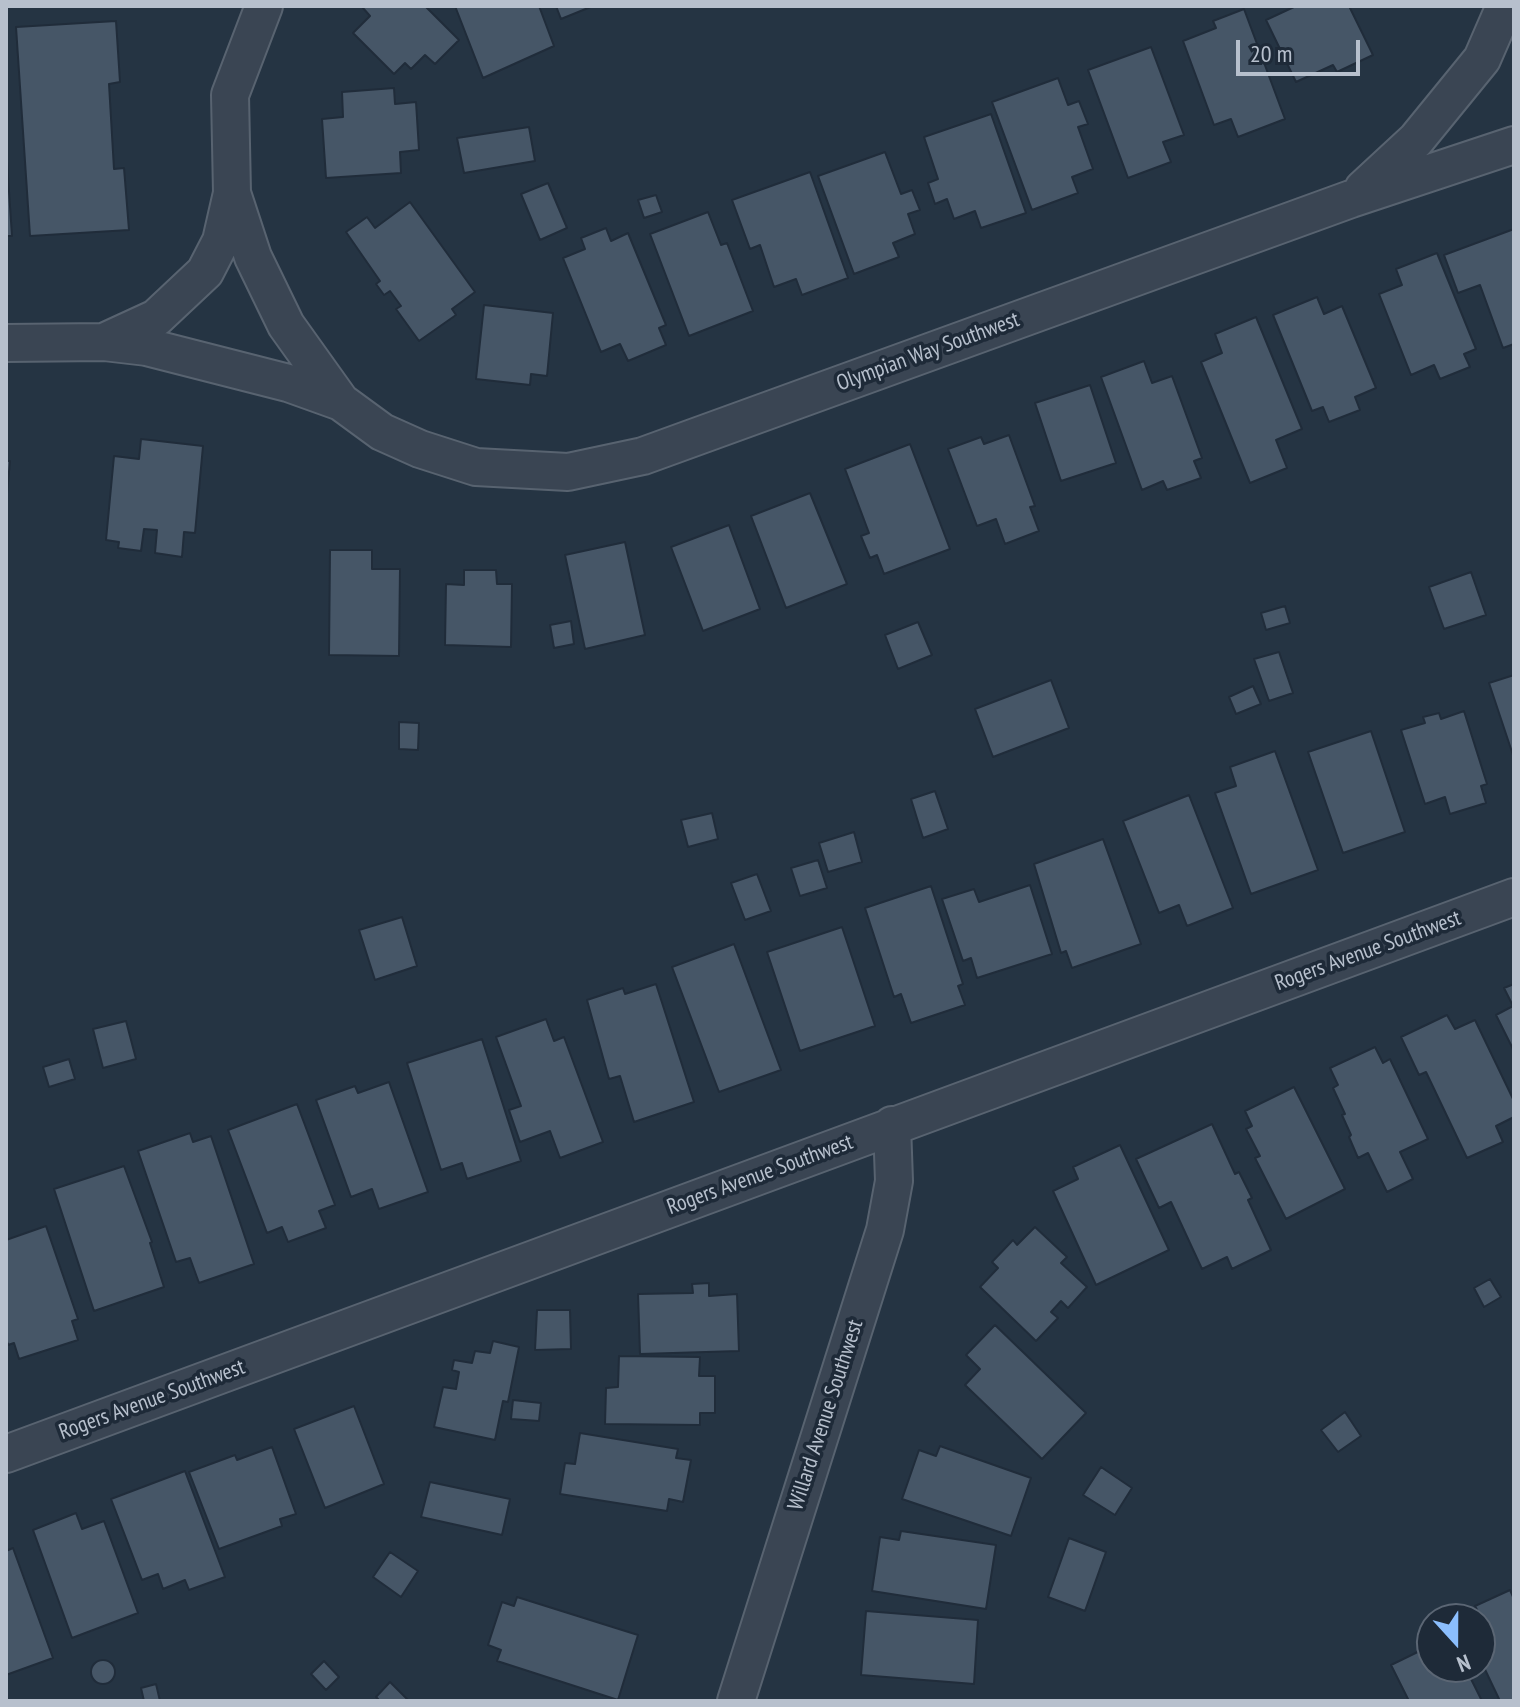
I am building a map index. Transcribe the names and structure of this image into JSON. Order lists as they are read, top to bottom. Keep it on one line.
{"streets":{"street":["Olympian Way Southwest","Rogers Avenue Southwest","Willard Avenue Southwest"]},"crossings":[["Rogers Avenue Southwest","Willard Avenue Southwest"]],"scale_bar":"20 m","north":"bottom"}
